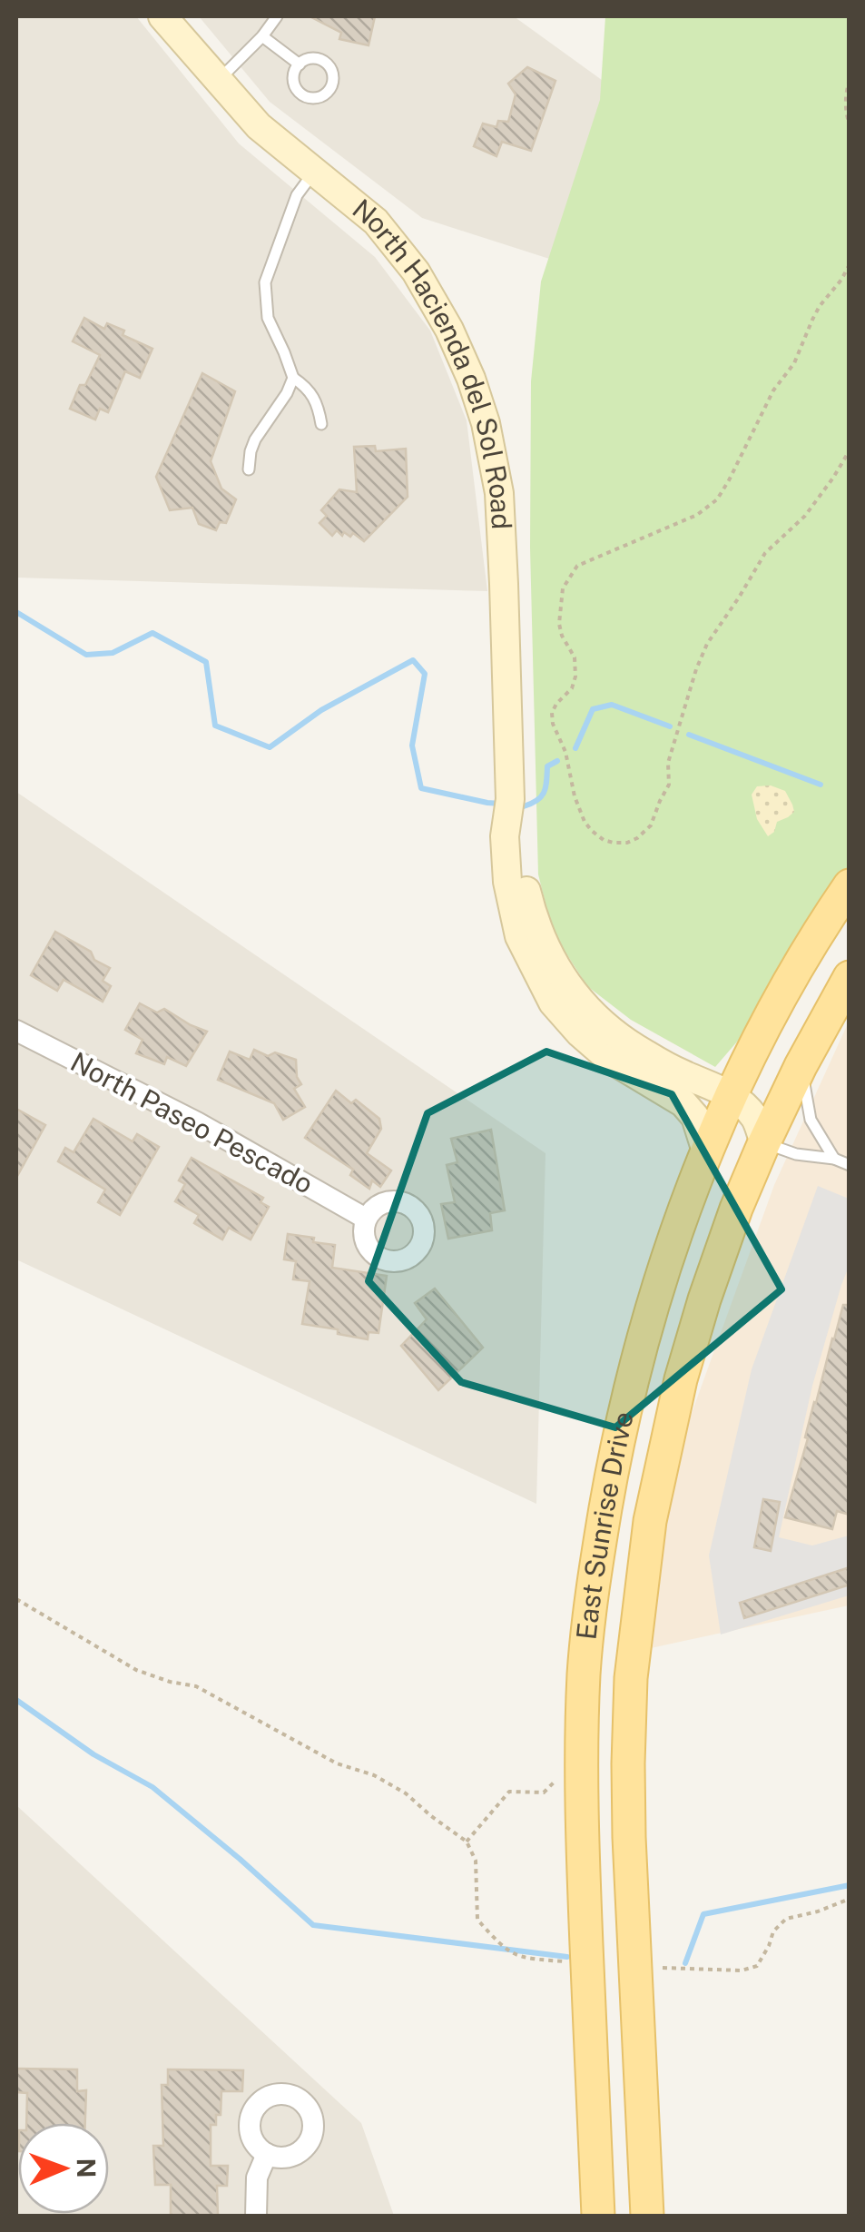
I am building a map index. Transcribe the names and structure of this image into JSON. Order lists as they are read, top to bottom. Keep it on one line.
{"streets":{"main road":["East Sunrise Drive"],"street":["North Hacienda del Sol Road","North Paseo Pescado"]},"crossings":[["North Hacienda del Sol Road","East Sunrise Drive"]],"north":"right"}
